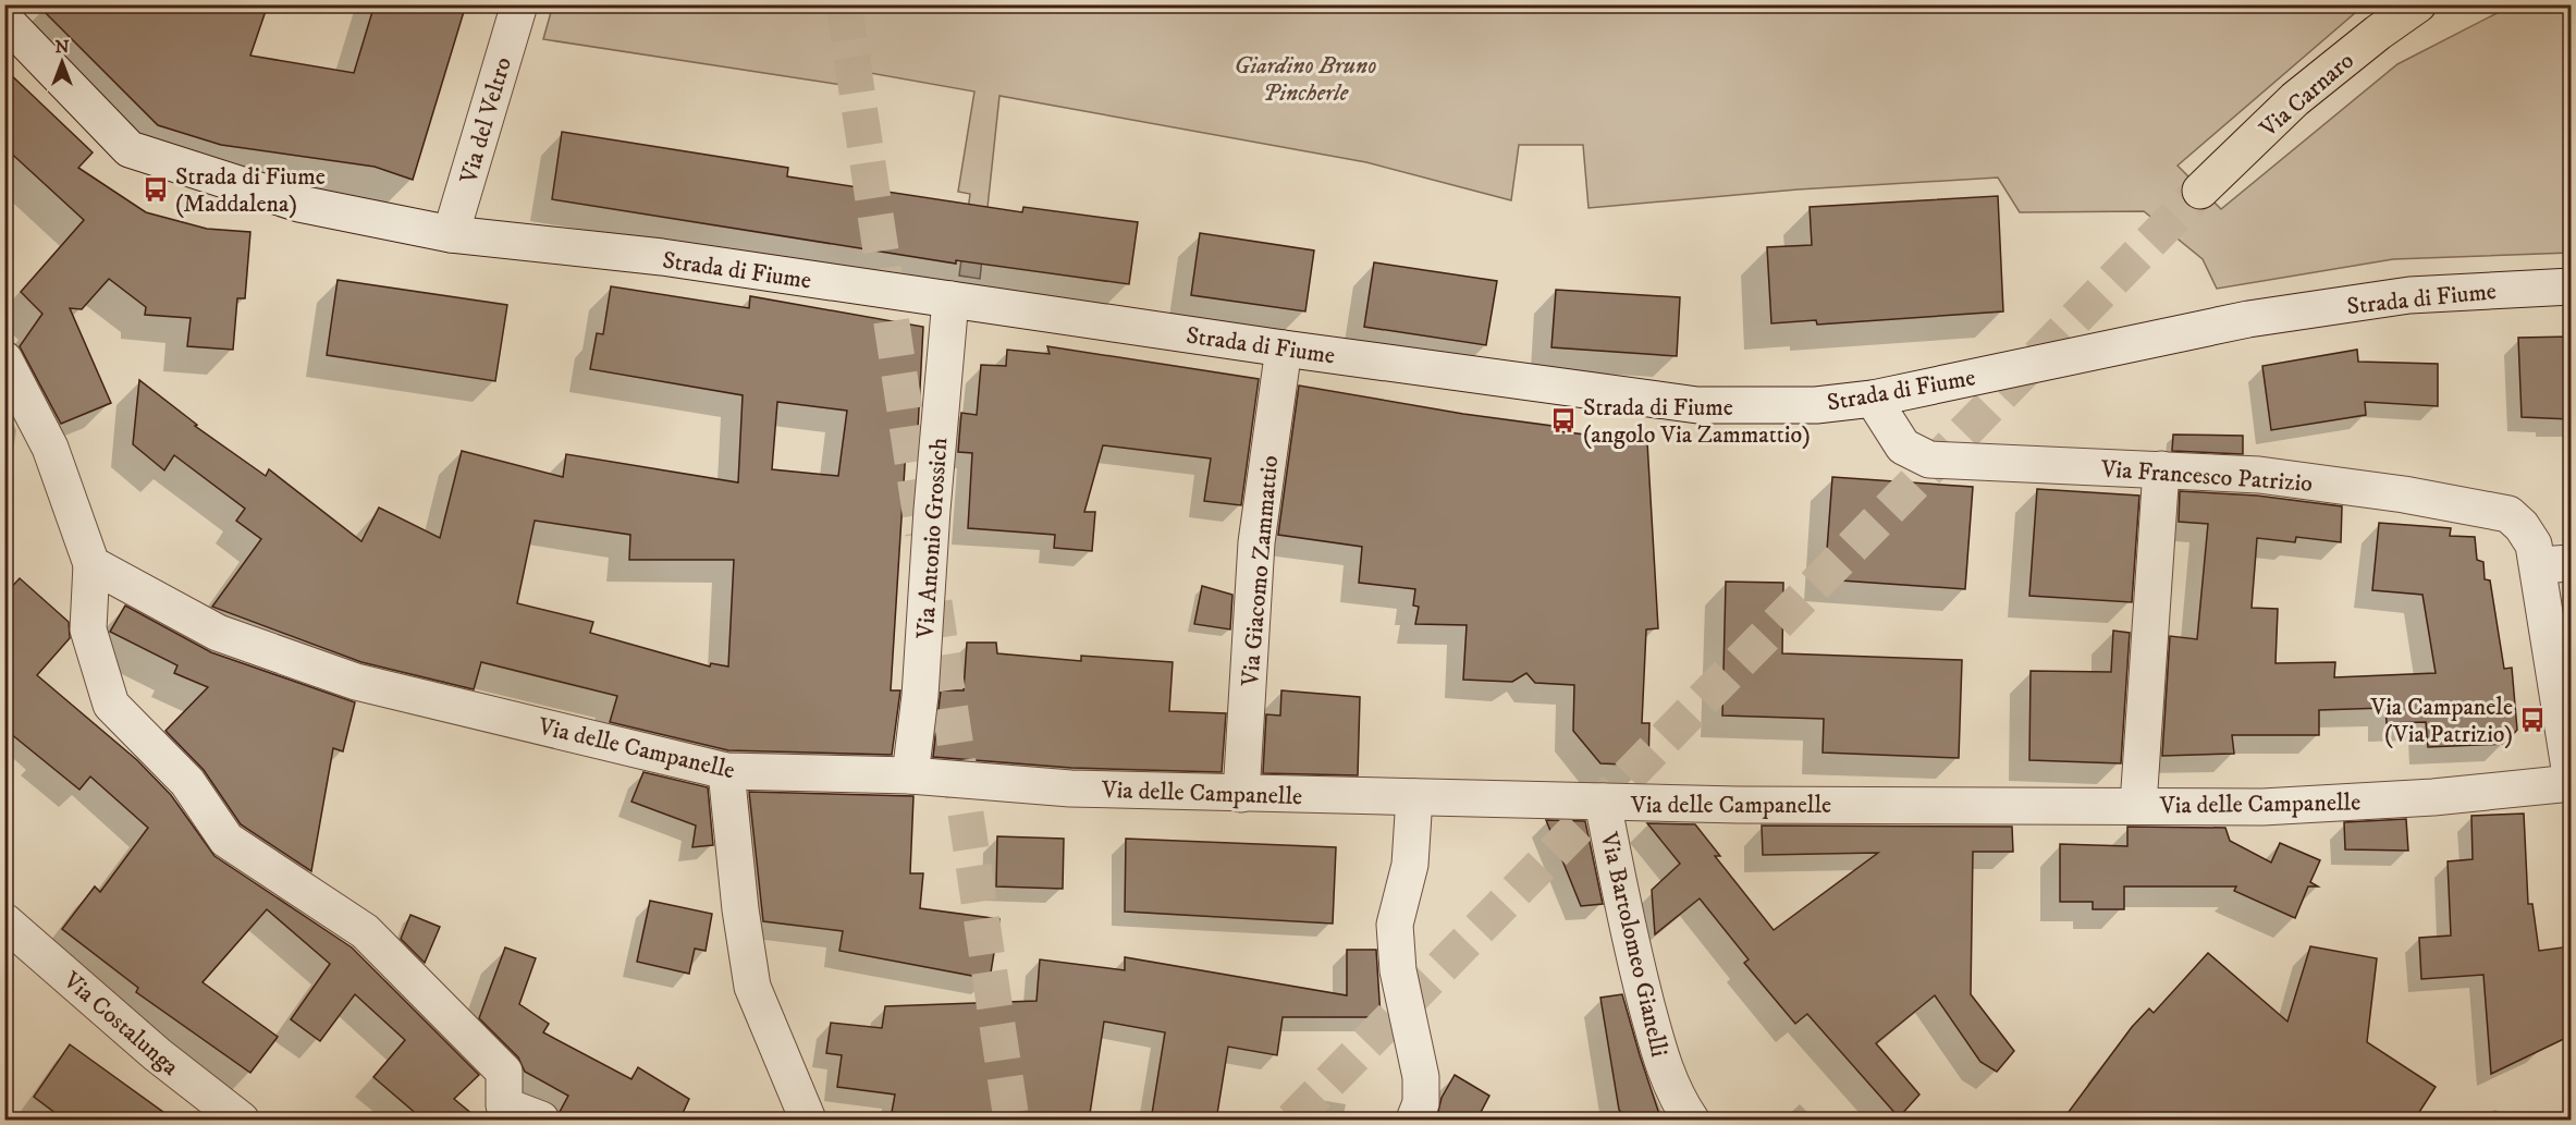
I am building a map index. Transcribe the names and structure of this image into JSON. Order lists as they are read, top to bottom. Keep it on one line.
{"streets":{"main road":["Via Carnaro"],"street":["Via del Veltro","Strada di Fiume","Via Francesco Patrizio","Via Antonio Grossich","Via Giacomo Zammattio","Via delle Campanelle","Via Bartolomeo Gianelli","Via Costalunga"]},"crossings":[["Via del Veltro","Strada di Fiume"],["Strada di Fiume","Via Francesco Patrizio"],["Strada di Fiume","Via Antonio Grossich"],["Strada di Fiume","Via Giacomo Zammattio"],["Via Francesco Patrizio","Via delle Campanelle"],["Via Antonio Grossich","Via delle Campanelle"],["Via Giacomo Zammattio","Via delle Campanelle"],["Via delle Campanelle","Via Bartolomeo Gianelli"]],"parks":["Giardino Bruno Pincherle"],"places":{"bus stop":["Strada di Fiume (Maddalena)","Strada di Fiume (angolo Via Zammattio)","Via Campanele (Via Patrizio)"]},"north":"top"}
